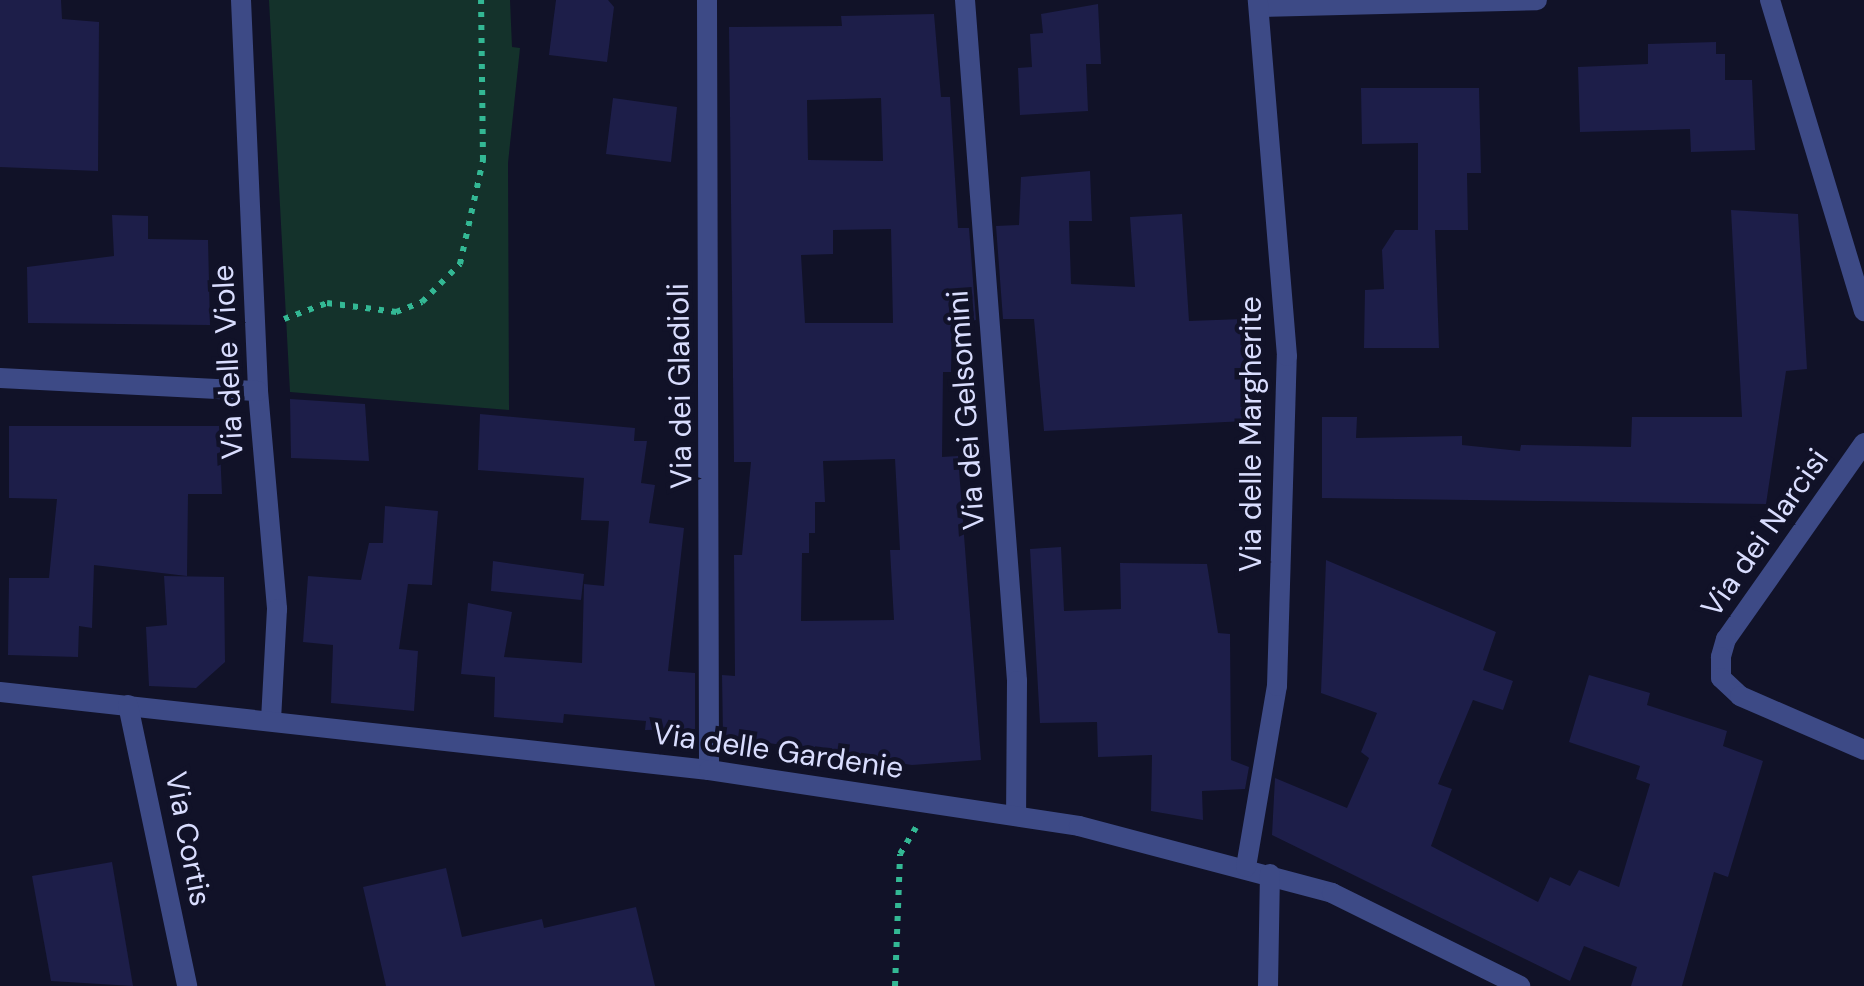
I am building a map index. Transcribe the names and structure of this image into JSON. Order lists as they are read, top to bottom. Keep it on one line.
{"streets":{"street":["Via delle Viole","Via dei Gladioli","Via dei Gelsomini","Via delle Margherite","Via dei Narcisi","Via delle Gardenie","Via Cortis"]},"crossings":[["Via delle Viole","Via delle Gardenie"],["Via dei Gladioli","Via delle Gardenie"],["Via dei Gelsomini","Via delle Gardenie"],["Via delle Margherite","Via delle Gardenie"],["Via delle Gardenie","Via Cortis"]]}
